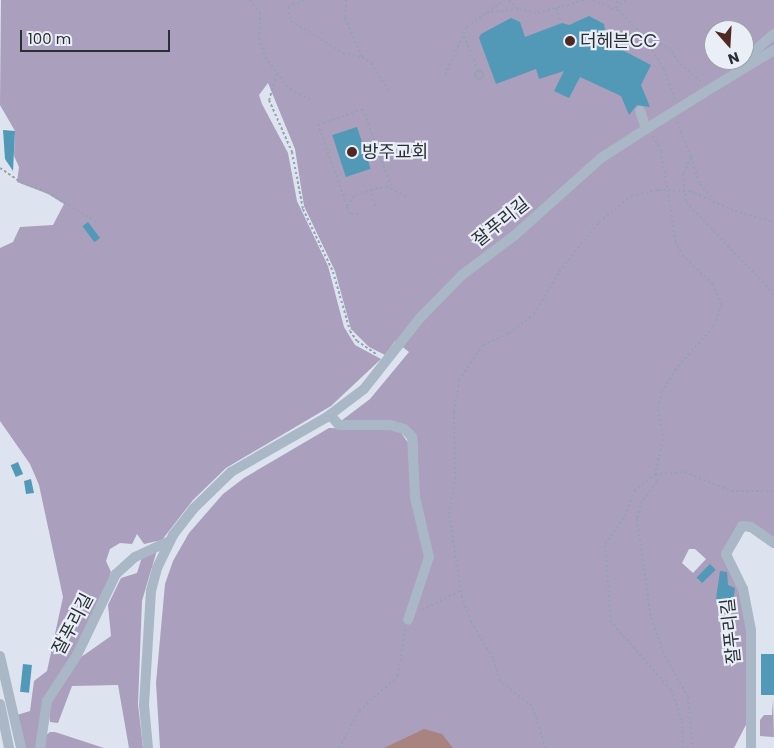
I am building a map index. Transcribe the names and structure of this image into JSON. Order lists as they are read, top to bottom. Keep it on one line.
{"streets":{"street":["잘푸리길"]},"places":["더헤븐CC","방주교회"],"scale_bar":"100 m","north":"bottom"}
